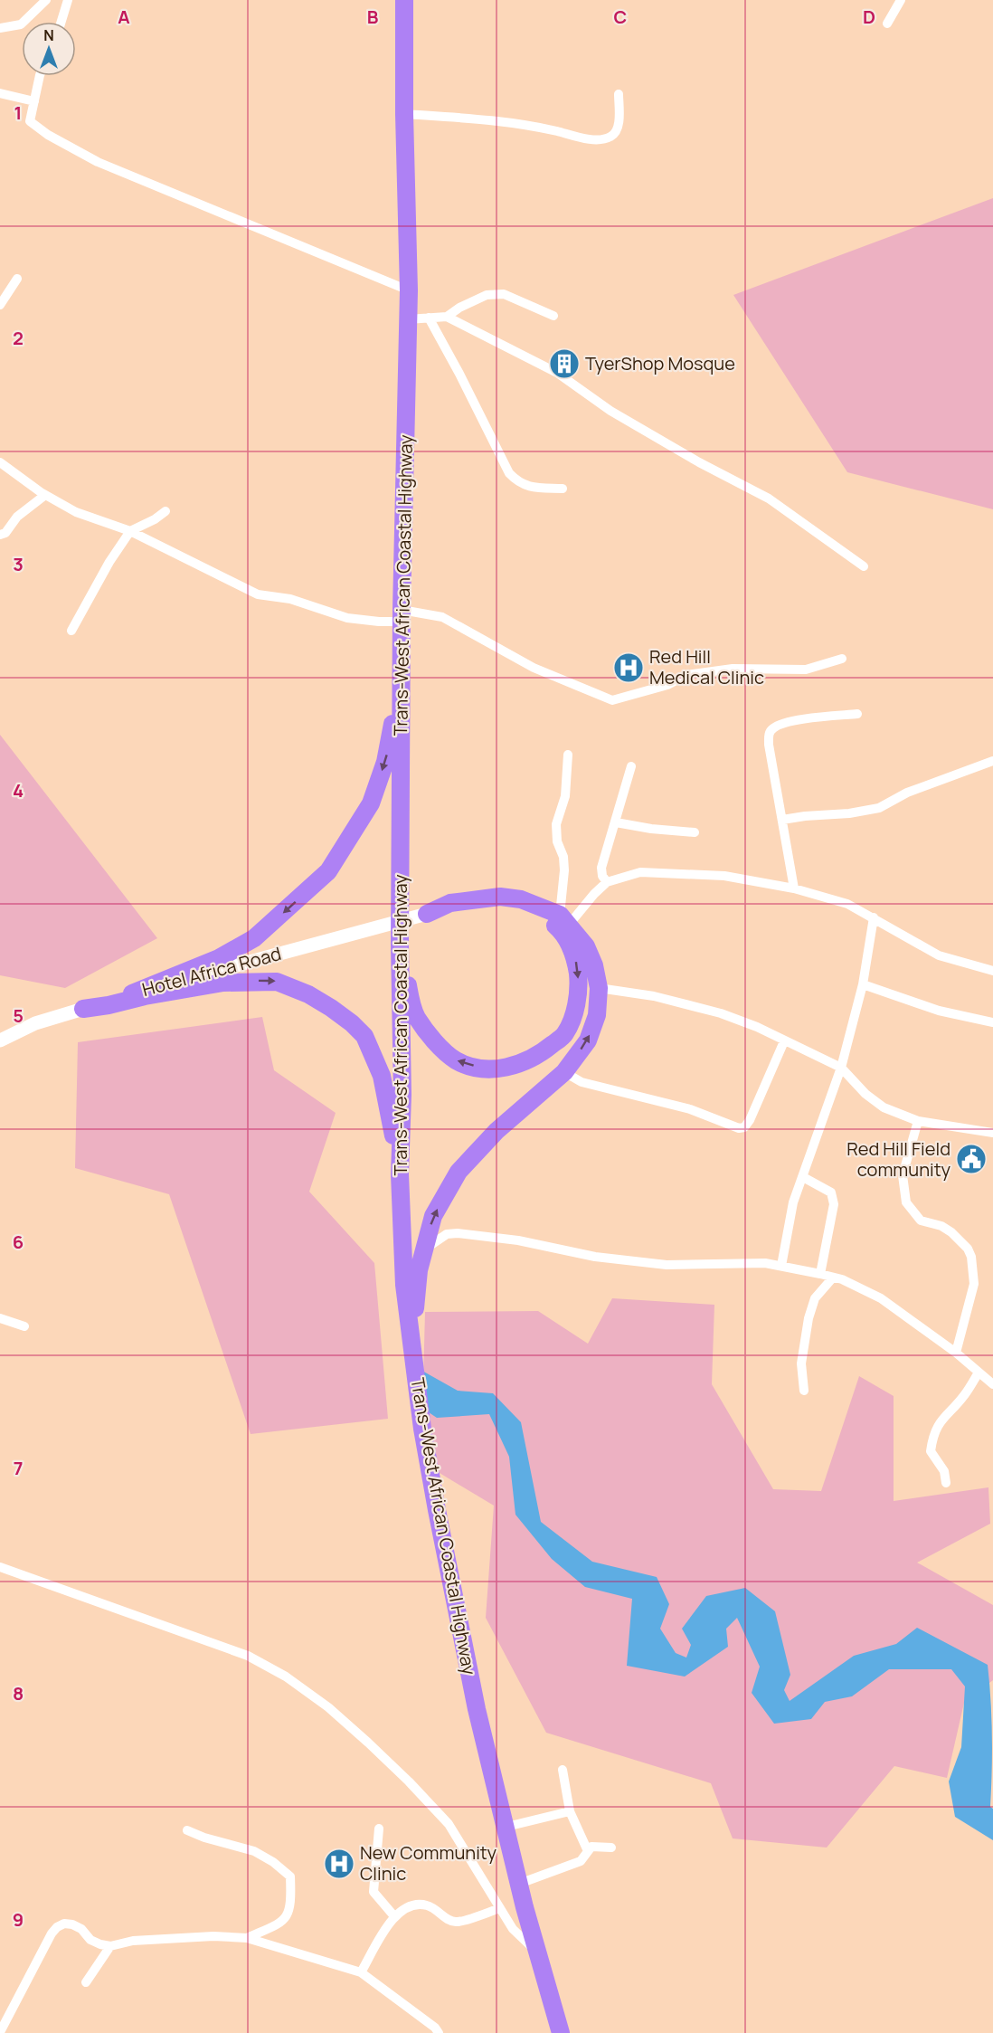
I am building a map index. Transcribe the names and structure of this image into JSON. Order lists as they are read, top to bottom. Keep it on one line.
{"streets":{"highway":["Trans-West African Coastal Highway"],"street":["Hotel Africa Road"]},"places":{"building":["TyerShop Mosque"],"hospital":["Red Hill Medical Clinic","New Community Clinic"],"public building":["Red Hill Field community"]},"north":"top","grid":{"columns":["A","B","C","D"],"rows":["1","2","3","4","5","6","7","8","9"]}}
